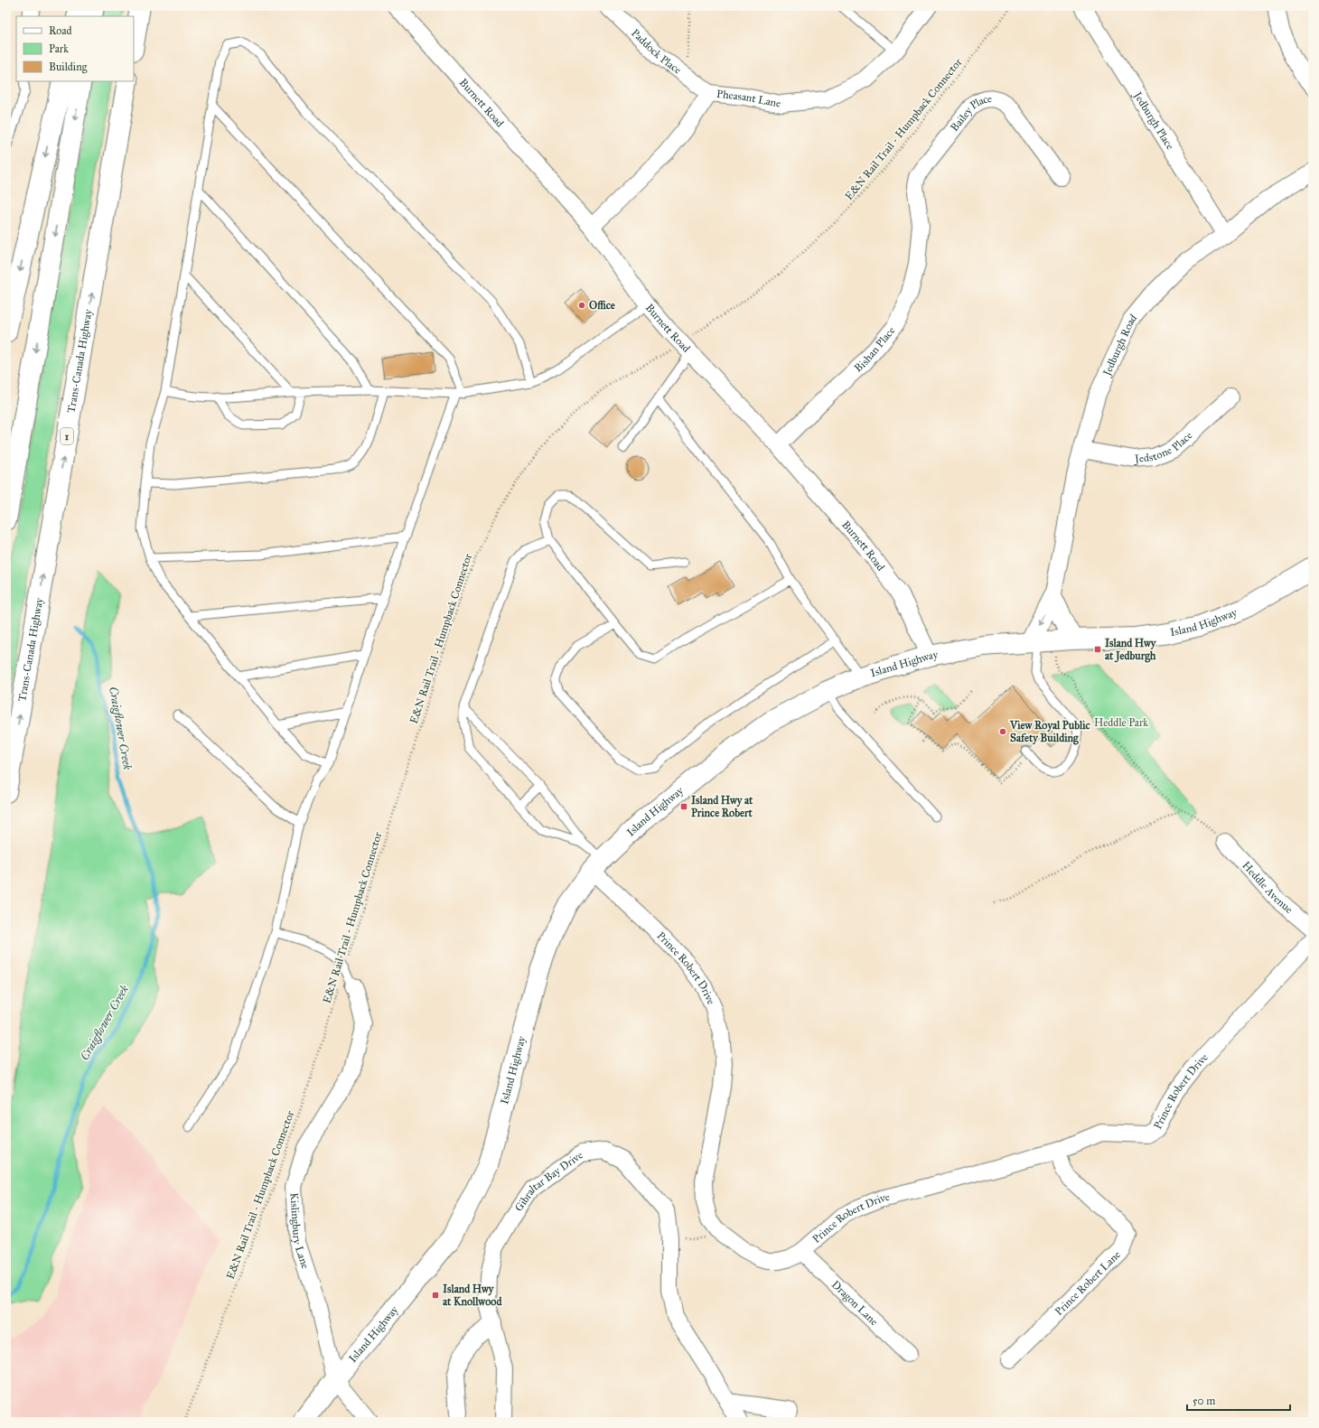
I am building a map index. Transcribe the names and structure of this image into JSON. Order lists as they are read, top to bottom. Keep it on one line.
{"streets":{"main road":["Trans-Canada Highway","1","Island Highway"],"street":["Paddock Place","Pheasant Lane","Burnett Road","Bailey Place","Jedburgh Place","Jedburgh Road","Bishan Place","Jedstone Place","Heddle Avenue","Prince Robert Drive","Gibraltar Bay Drive","Kislingbury Lane","Prince Robert Lane","Dragon Lane"],"path":["E&N Rail Trail - Humpback Connector"]},"crossings":[["Paddock Place","Pheasant Lane"],["Pheasant Lane","Burnett Road"],["Burnett Road","E&N Rail Trail - Humpback Connector"],["Burnett Road","Bishan Place"],["Burnett Road","Island Highway"],["Bailey Place","Bishan Place"],["Jedburgh Place","Jedburgh Road"],["Jedburgh Road","Jedstone Place"],["Island Highway","Prince Robert Drive"],["Island Highway","Kislingbury Lane"],["Prince Robert Drive","Prince Robert Lane"],["Prince Robert Drive","Dragon Lane"]],"water":["Craigflower Creek"],"parks":["Heddle Park"],"places":{"other":["Office","View Royal Public Safety Building"],"transit":["Island Hwy at Jedburgh","Island Hwy at Prince Robert","Island Hwy at Knollwood"]},"legend":["Road","Park","Building"],"scale_bar":"50 m"}
